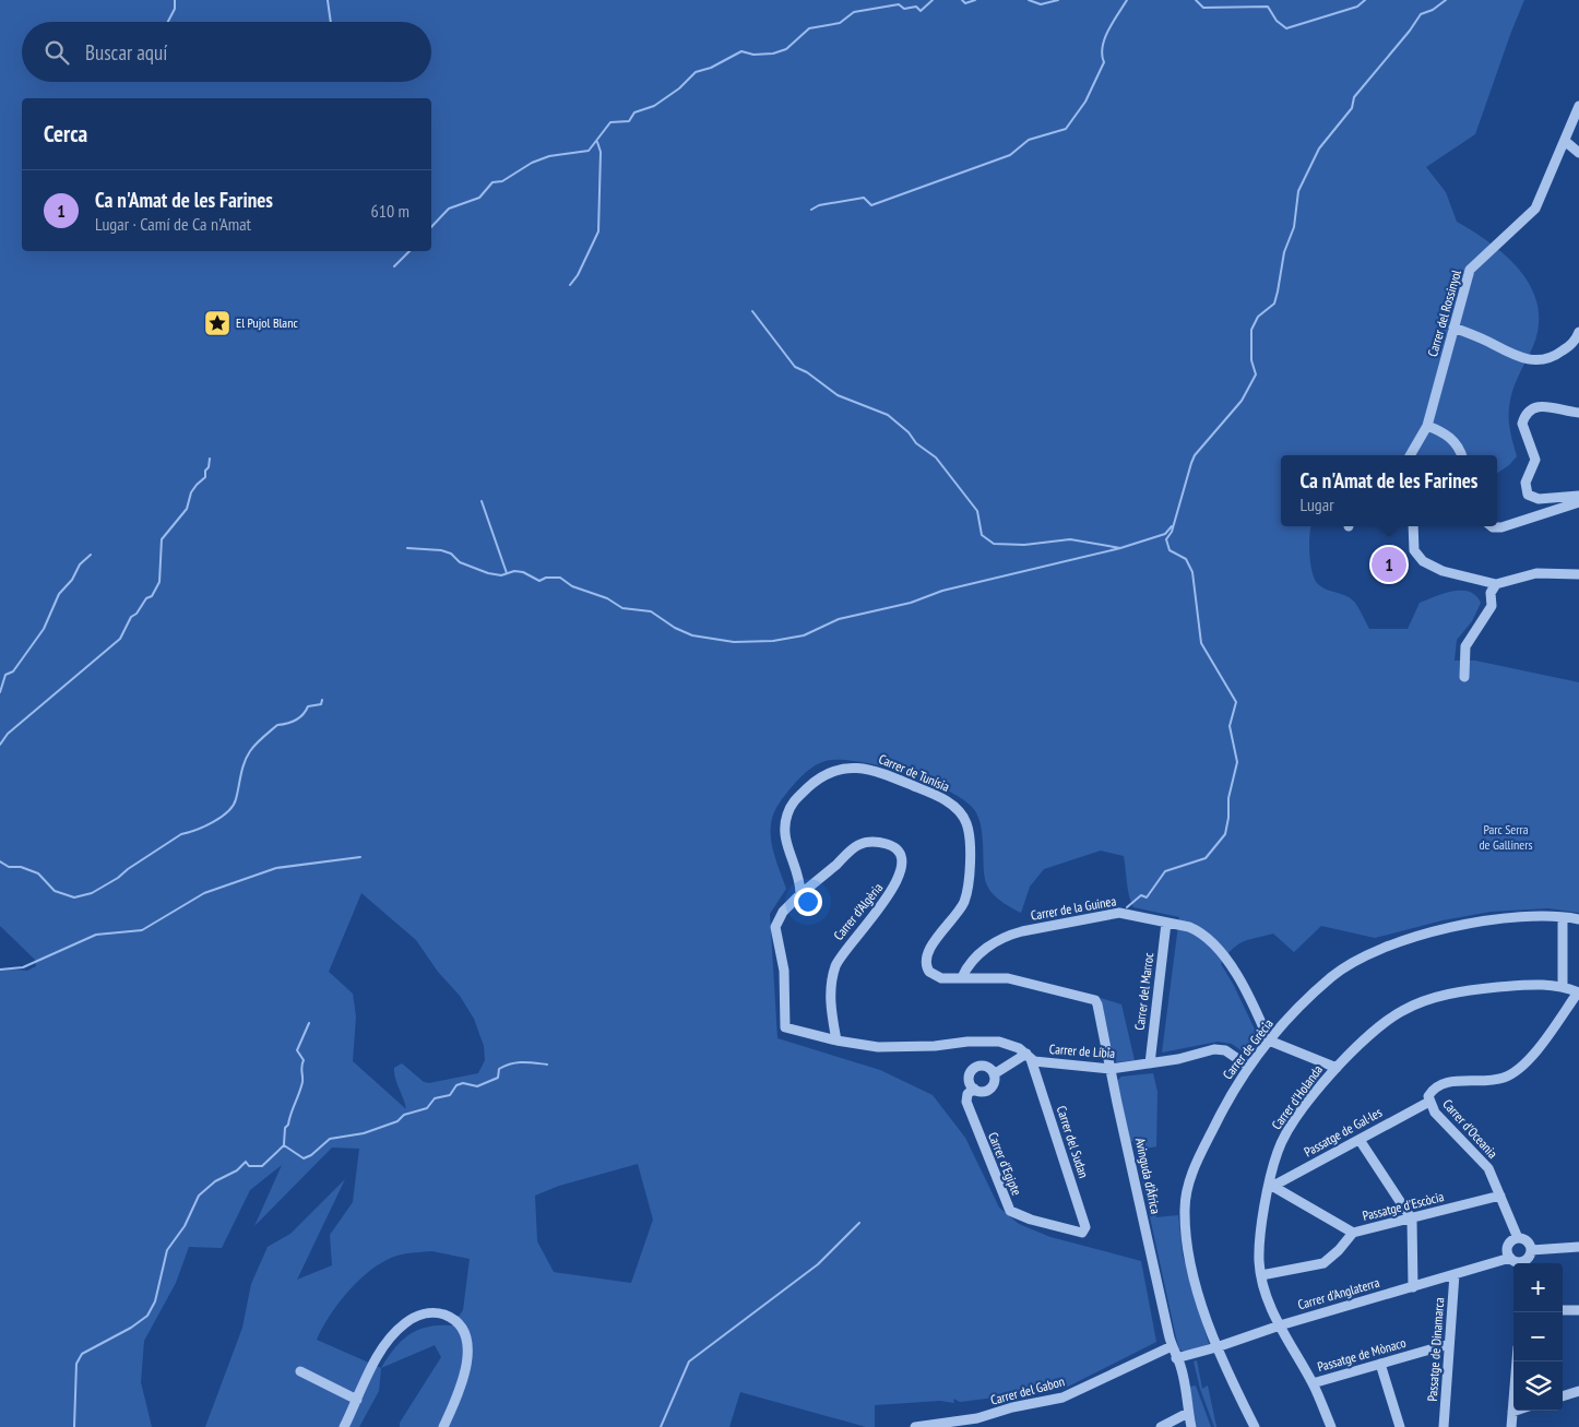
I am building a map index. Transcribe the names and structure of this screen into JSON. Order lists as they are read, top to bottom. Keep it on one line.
{"streets":{"street":["Carrer del Rossinyol","Carrer de Tunísia","Carrer de la Guinea","Carrer d'Algèria","Carrer del Marroc","Carrer de Grècia","Carrer de Líbia","Carrer d'Holanda","Carrer d'Oceania","Passatge de Gal·les","Carrer del Sudan","Carrer d'Egipte","Avinguda d'Àfrica","Passatge d'Escòcia","Carrer d'Anglaterra","Passatge de Dinamarca","Passatge de Mònaco","Carrer del Gabon"]},"crossings":[["Carrer de Tunísia","Carrer de la Guinea"],["Carrer de Tunísia","Carrer d'Algèria"],["Carrer de Tunísia","Carrer de Líbia"],["Carrer de Tunísia","Avinguda d'Àfrica"],["Carrer de la Guinea","Carrer del Marroc"],["Carrer de la Guinea","Carrer de Grècia"],["Carrer d'Algèria","Carrer de Líbia"],["Carrer del Marroc","Carrer de Líbia"],["Carrer de Grècia","Carrer de Líbia"],["Carrer de Grècia","Carrer d'Anglaterra"],["Carrer de Líbia","Carrer del Sudan"],["Carrer de Líbia","Avinguda d'Àfrica"],["Carrer d'Holanda","Carrer d'Oceania"],["Carrer d'Holanda","Passatge de Gal·les"],["Carrer d'Holanda","Passatge d'Escòcia"],["Carrer d'Holanda","Carrer d'Anglaterra"],["Carrer d'Holanda","Passatge de Mònaco"],["Carrer d'Oceania","Passatge de Gal·les"],["Carrer d'Oceania","Passatge d'Escòcia"],["Carrer del Sudan","Carrer d'Egipte"],["Avinguda d'Àfrica","Carrer d'Anglaterra"],["Avinguda d'Àfrica","Carrer del Gabon"],["Carrer d'Anglaterra","Passatge de Dinamarca"],["Passatge de Dinamarca","Passatge de Mònaco"]],"parks":["Parc Serra de Galliners"],"places":{"place":["El Pujol Blanc"]},"page":{"search":"Buscar aquí","heading":"Cerca","list":[{"mark":"1","name":"Ca n'Amat de les Farines","note":"Lugar · Camí de Ca n'Amat","value":"610 m"}],"popup":["Ca n'Amat de les Farines","Lugar"],"pins":"1","map_buttons":["+","−"]}}
